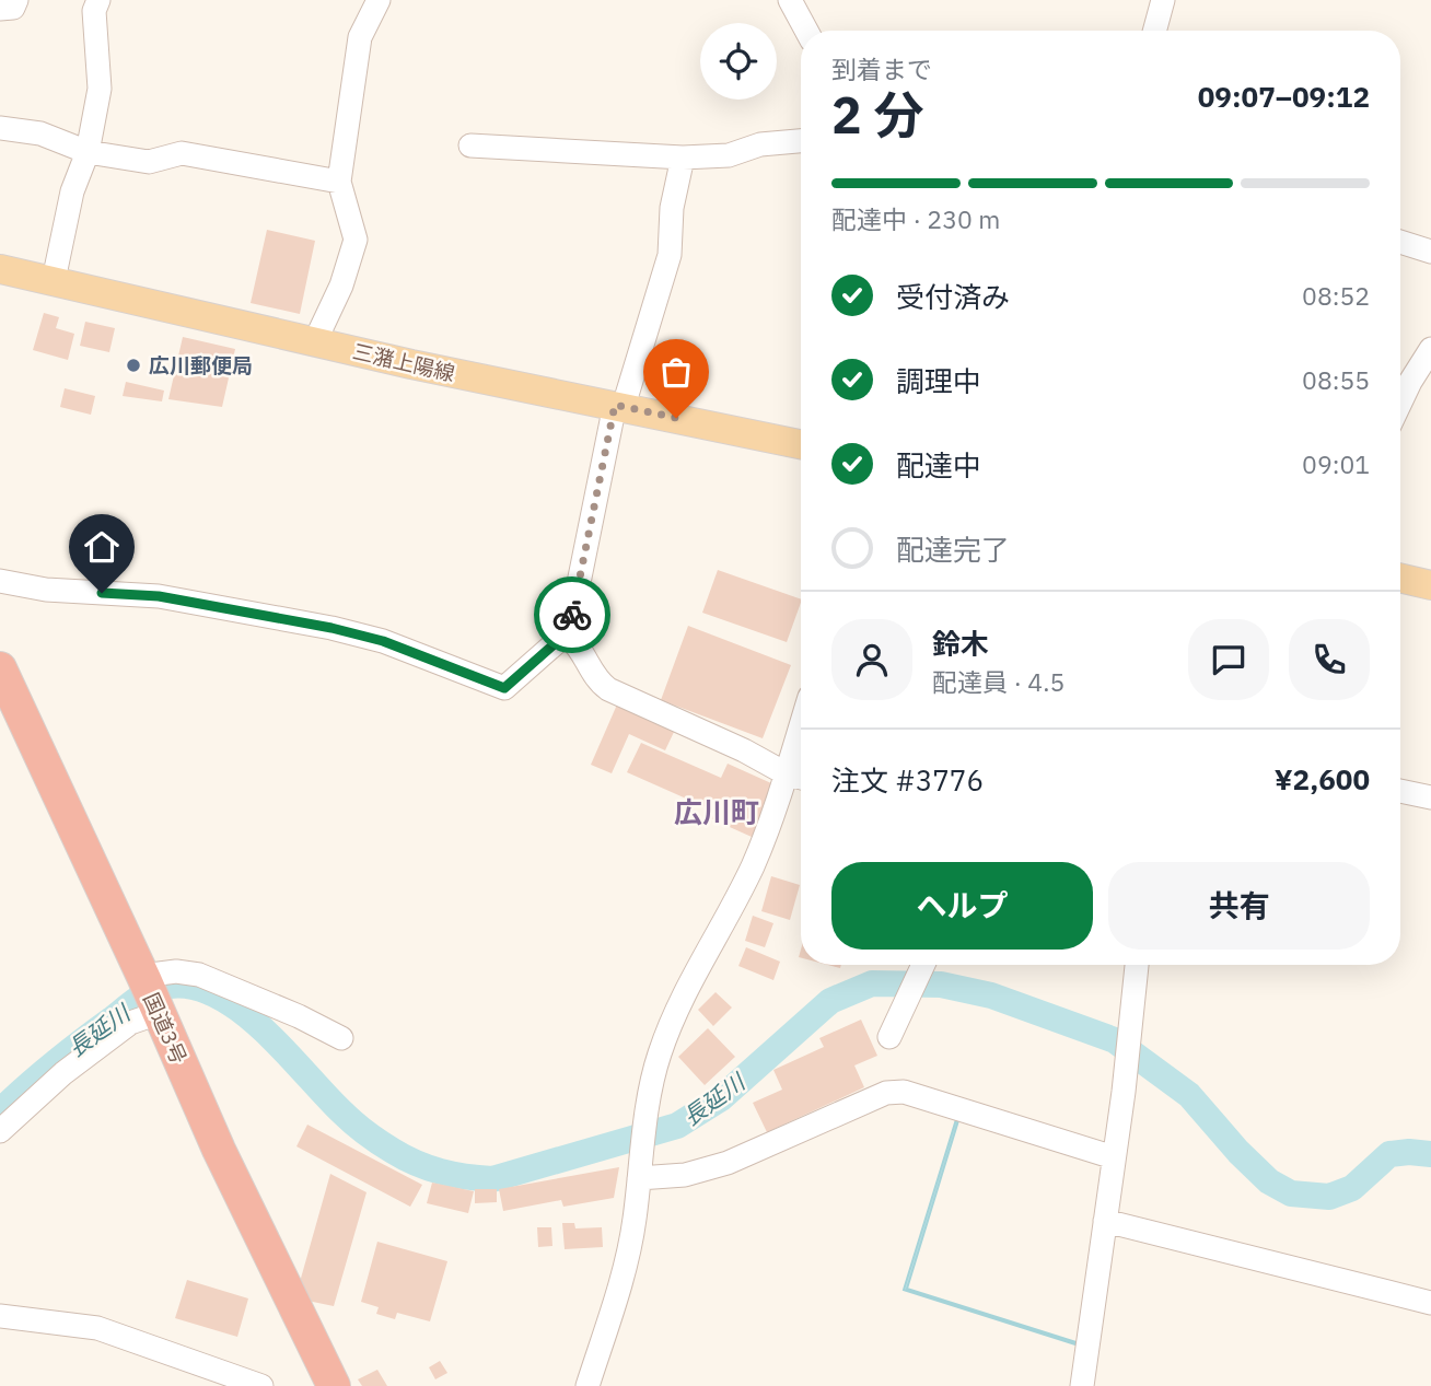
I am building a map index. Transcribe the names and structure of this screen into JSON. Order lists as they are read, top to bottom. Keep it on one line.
{"streets":{"highway":["国道3号"],"main road":["三潴上陽線"]},"districts":["広川町"],"water":["長延川"],"places":["広川郵便局"],"page":{"heading":["2 分","到着まで","09:07–09:12"],"panel":["鈴木","配達員 · 4.5","注文 #3776","¥2,600"],"bar":"配達中 · 230 m","list":[["受付済み","08:52"],["調理中","08:55"],["配達中","09:01"],"配達完了"],"buttons":["ヘルプ","共有"]}}
